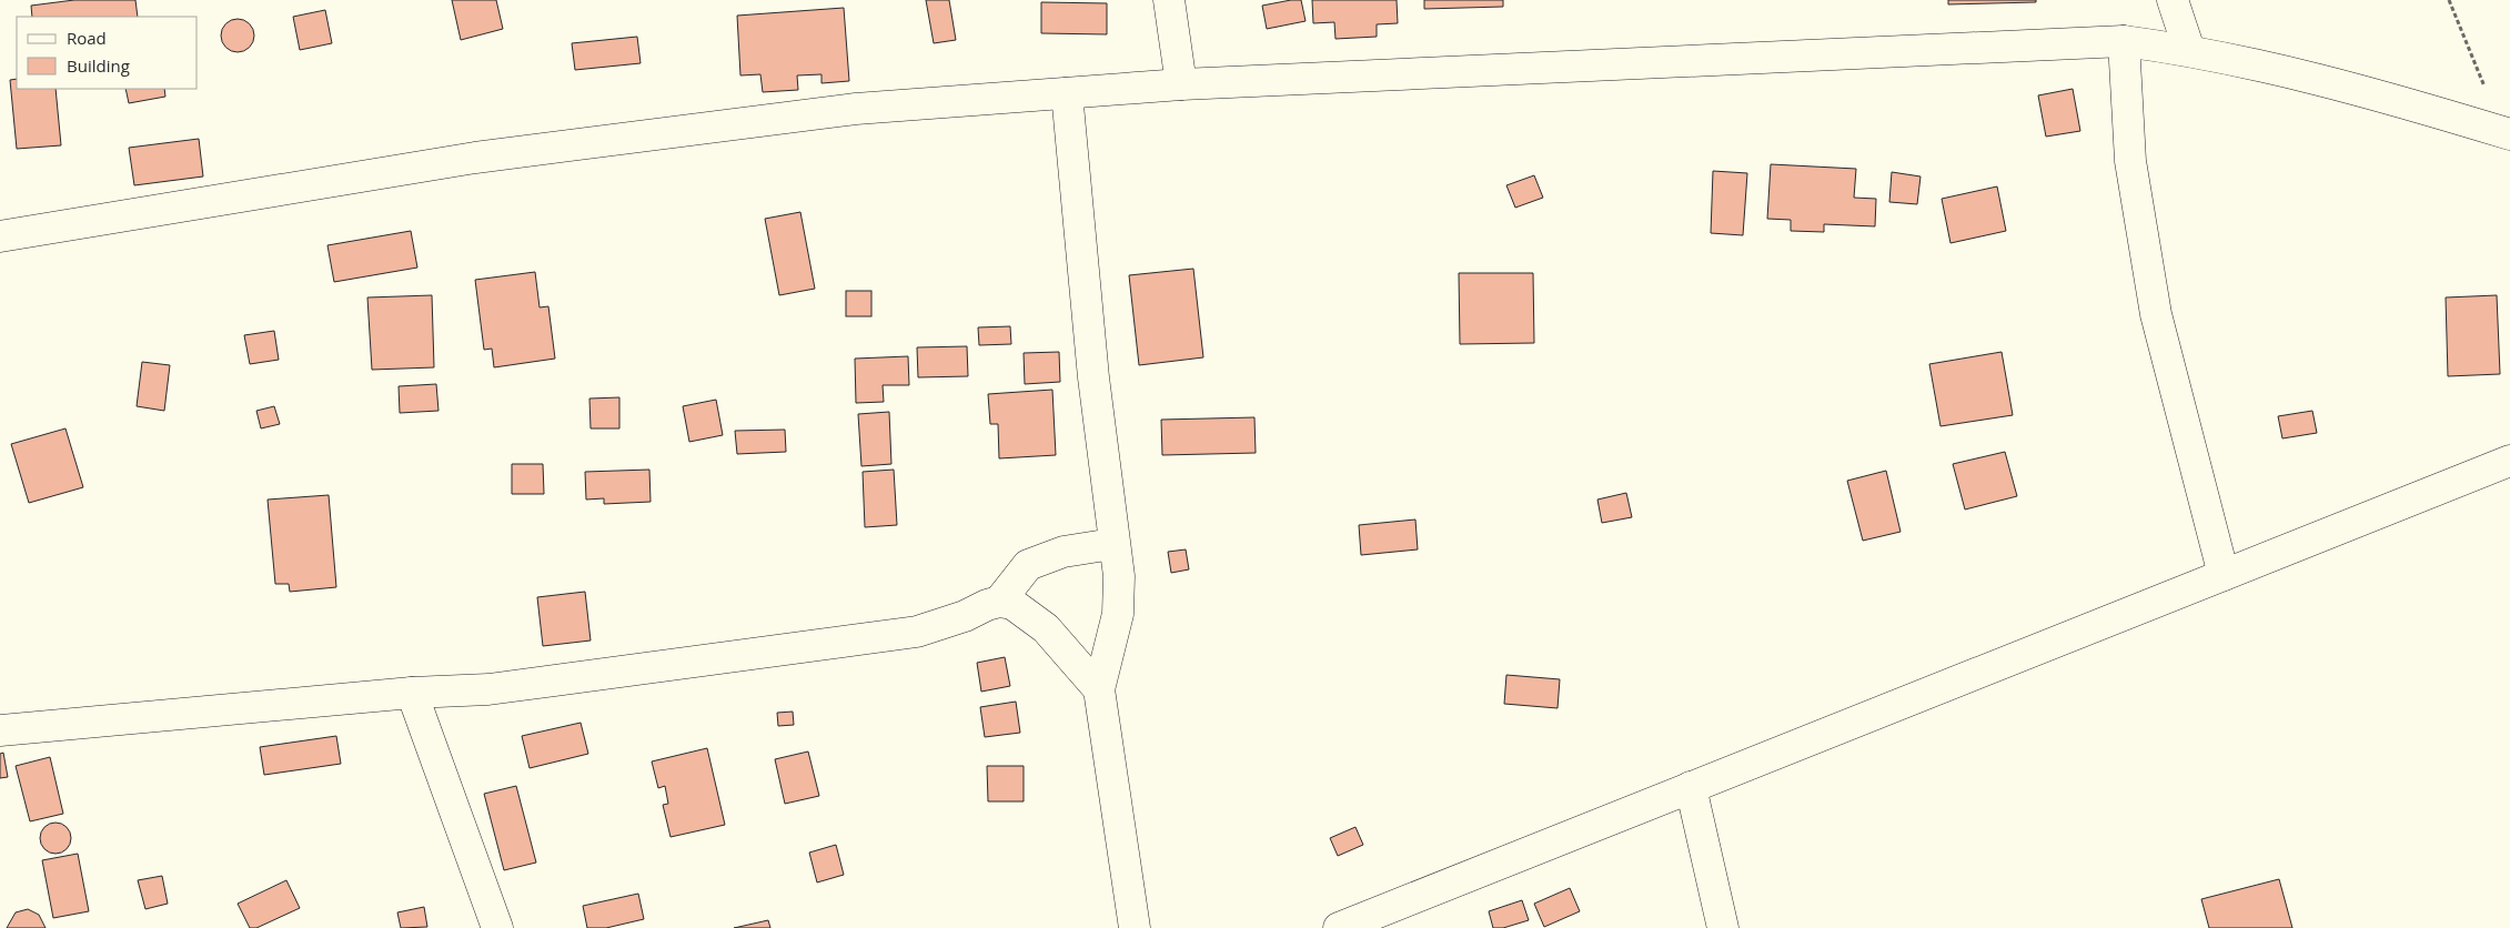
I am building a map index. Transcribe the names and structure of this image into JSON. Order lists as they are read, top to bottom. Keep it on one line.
{"legend":["Road","Building"]}
